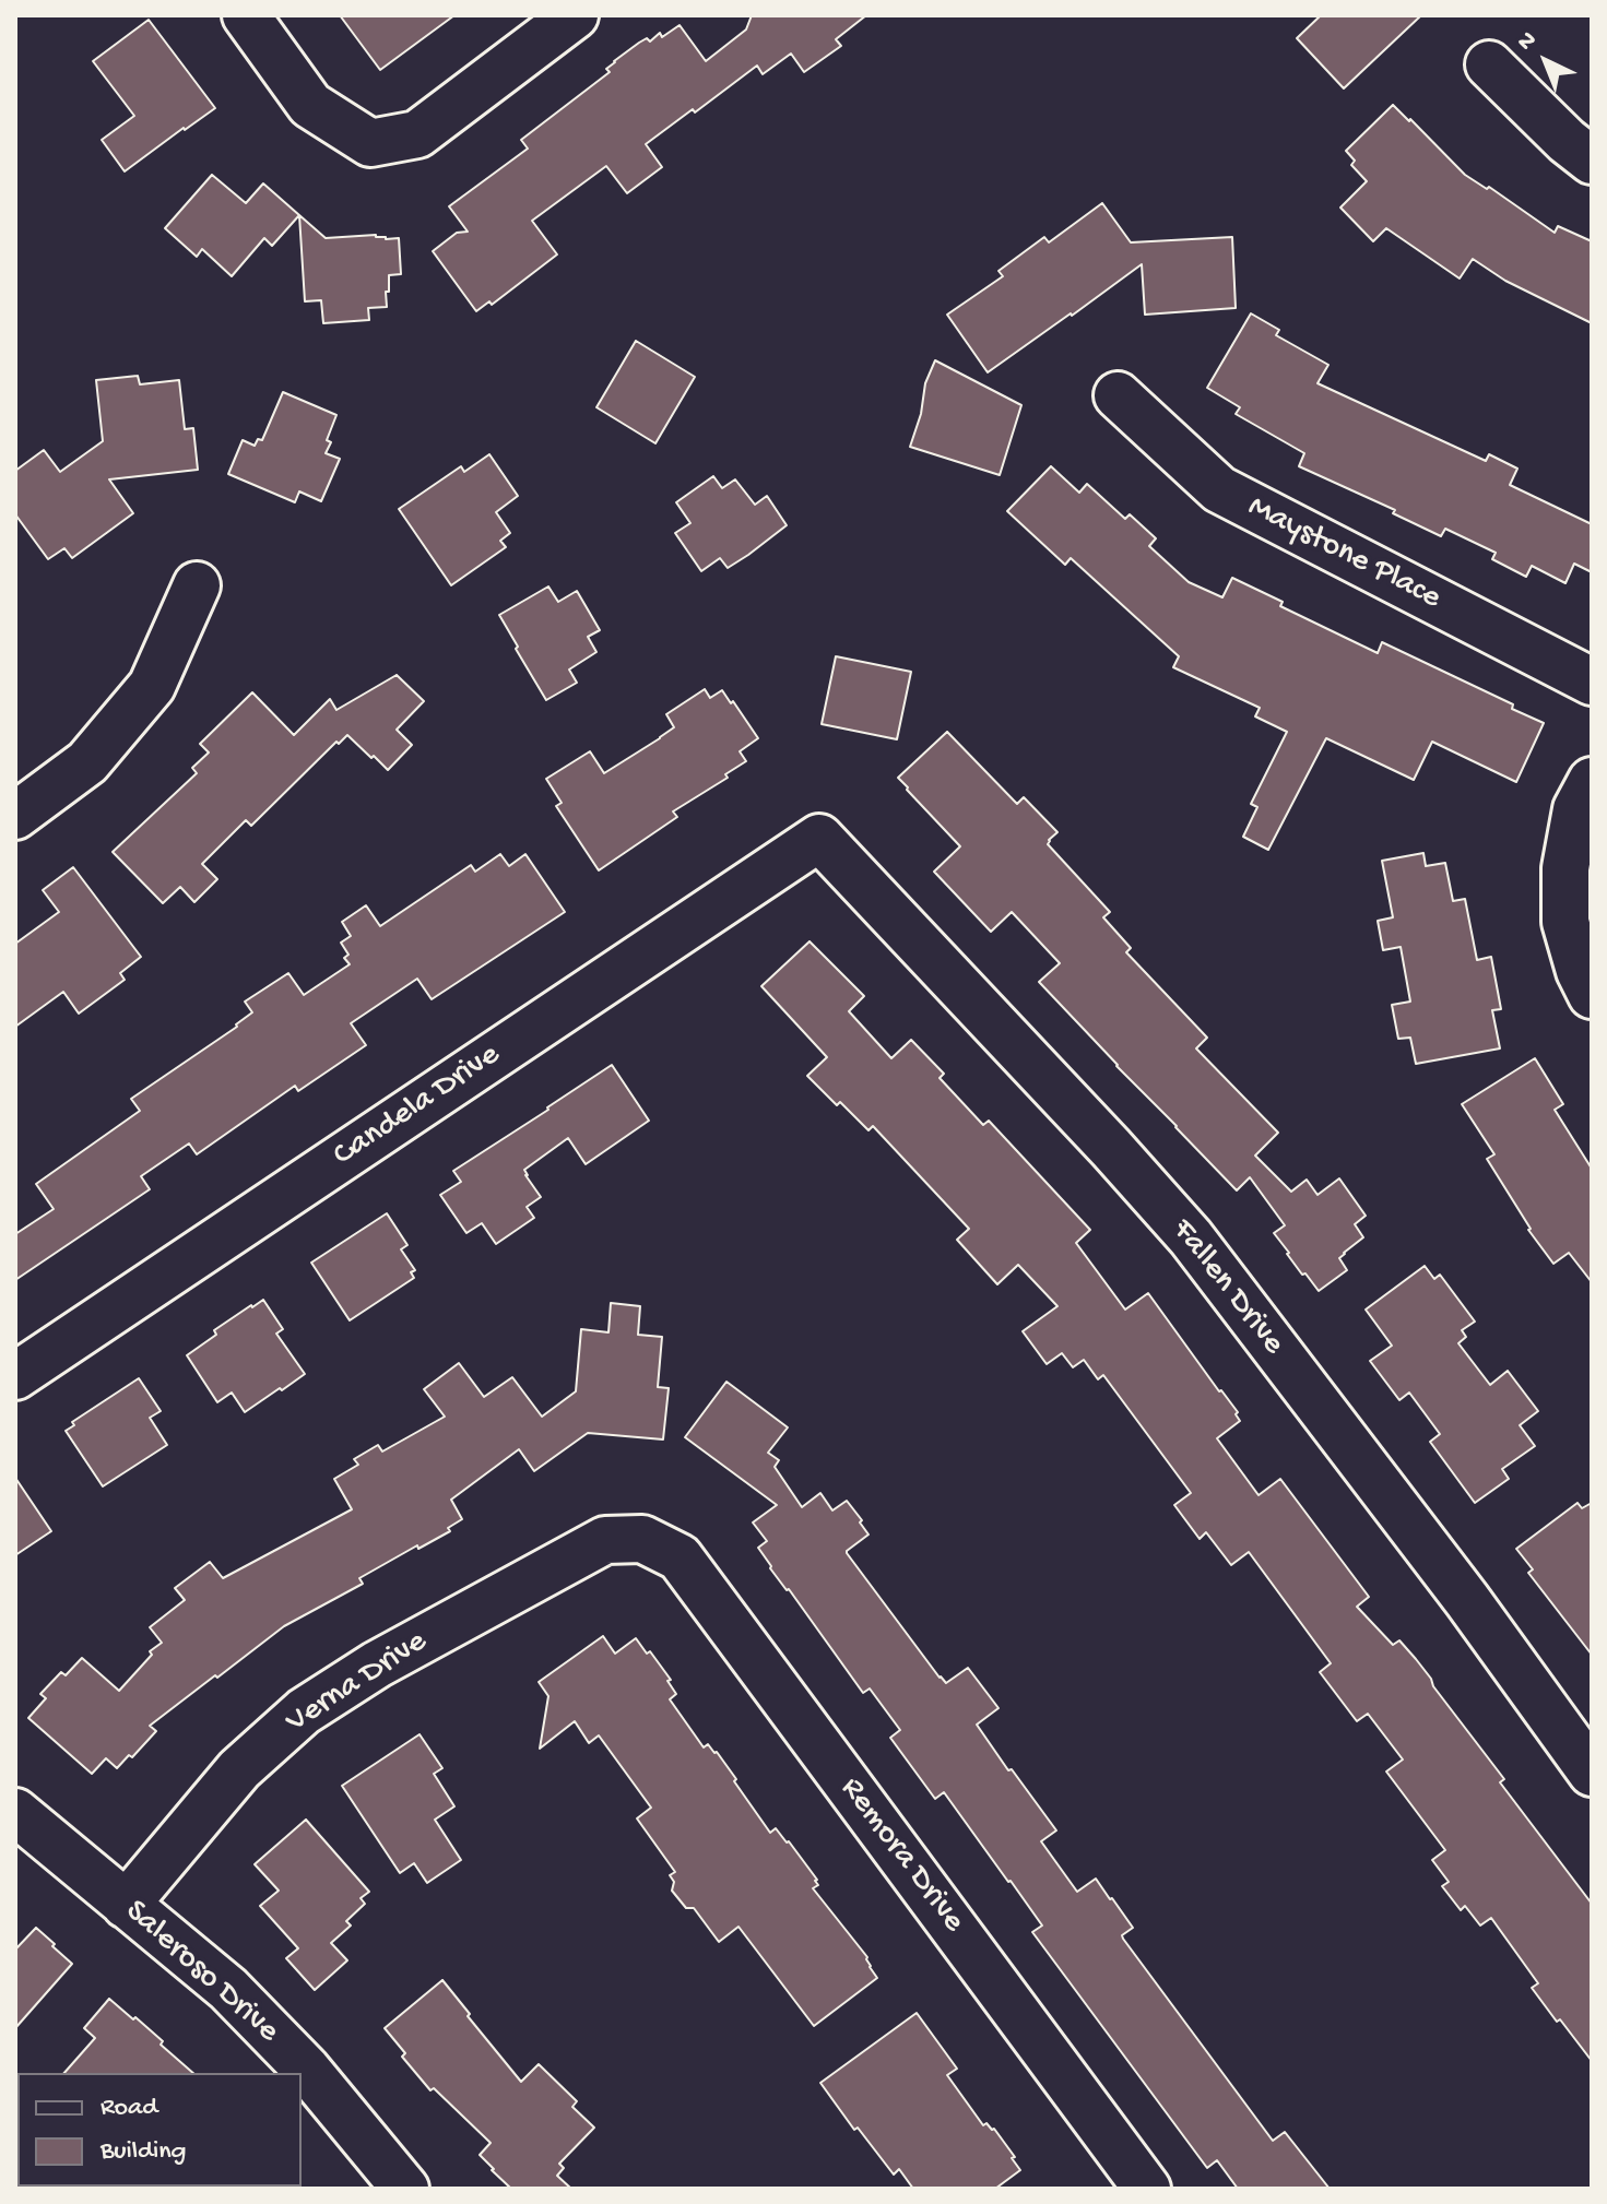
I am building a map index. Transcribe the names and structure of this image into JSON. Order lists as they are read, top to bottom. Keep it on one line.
{"streets":{"street":["Maystone Place","Candela Drive","Fallen Drive","Verna Drive","Remora Drive","Saleroso Drive"]},"crossings":[["Candela Drive","Fallen Drive"],["Verna Drive","Remora Drive"],["Verna Drive","Saleroso Drive"]],"legend":["Road","Building"],"north":"top left"}
